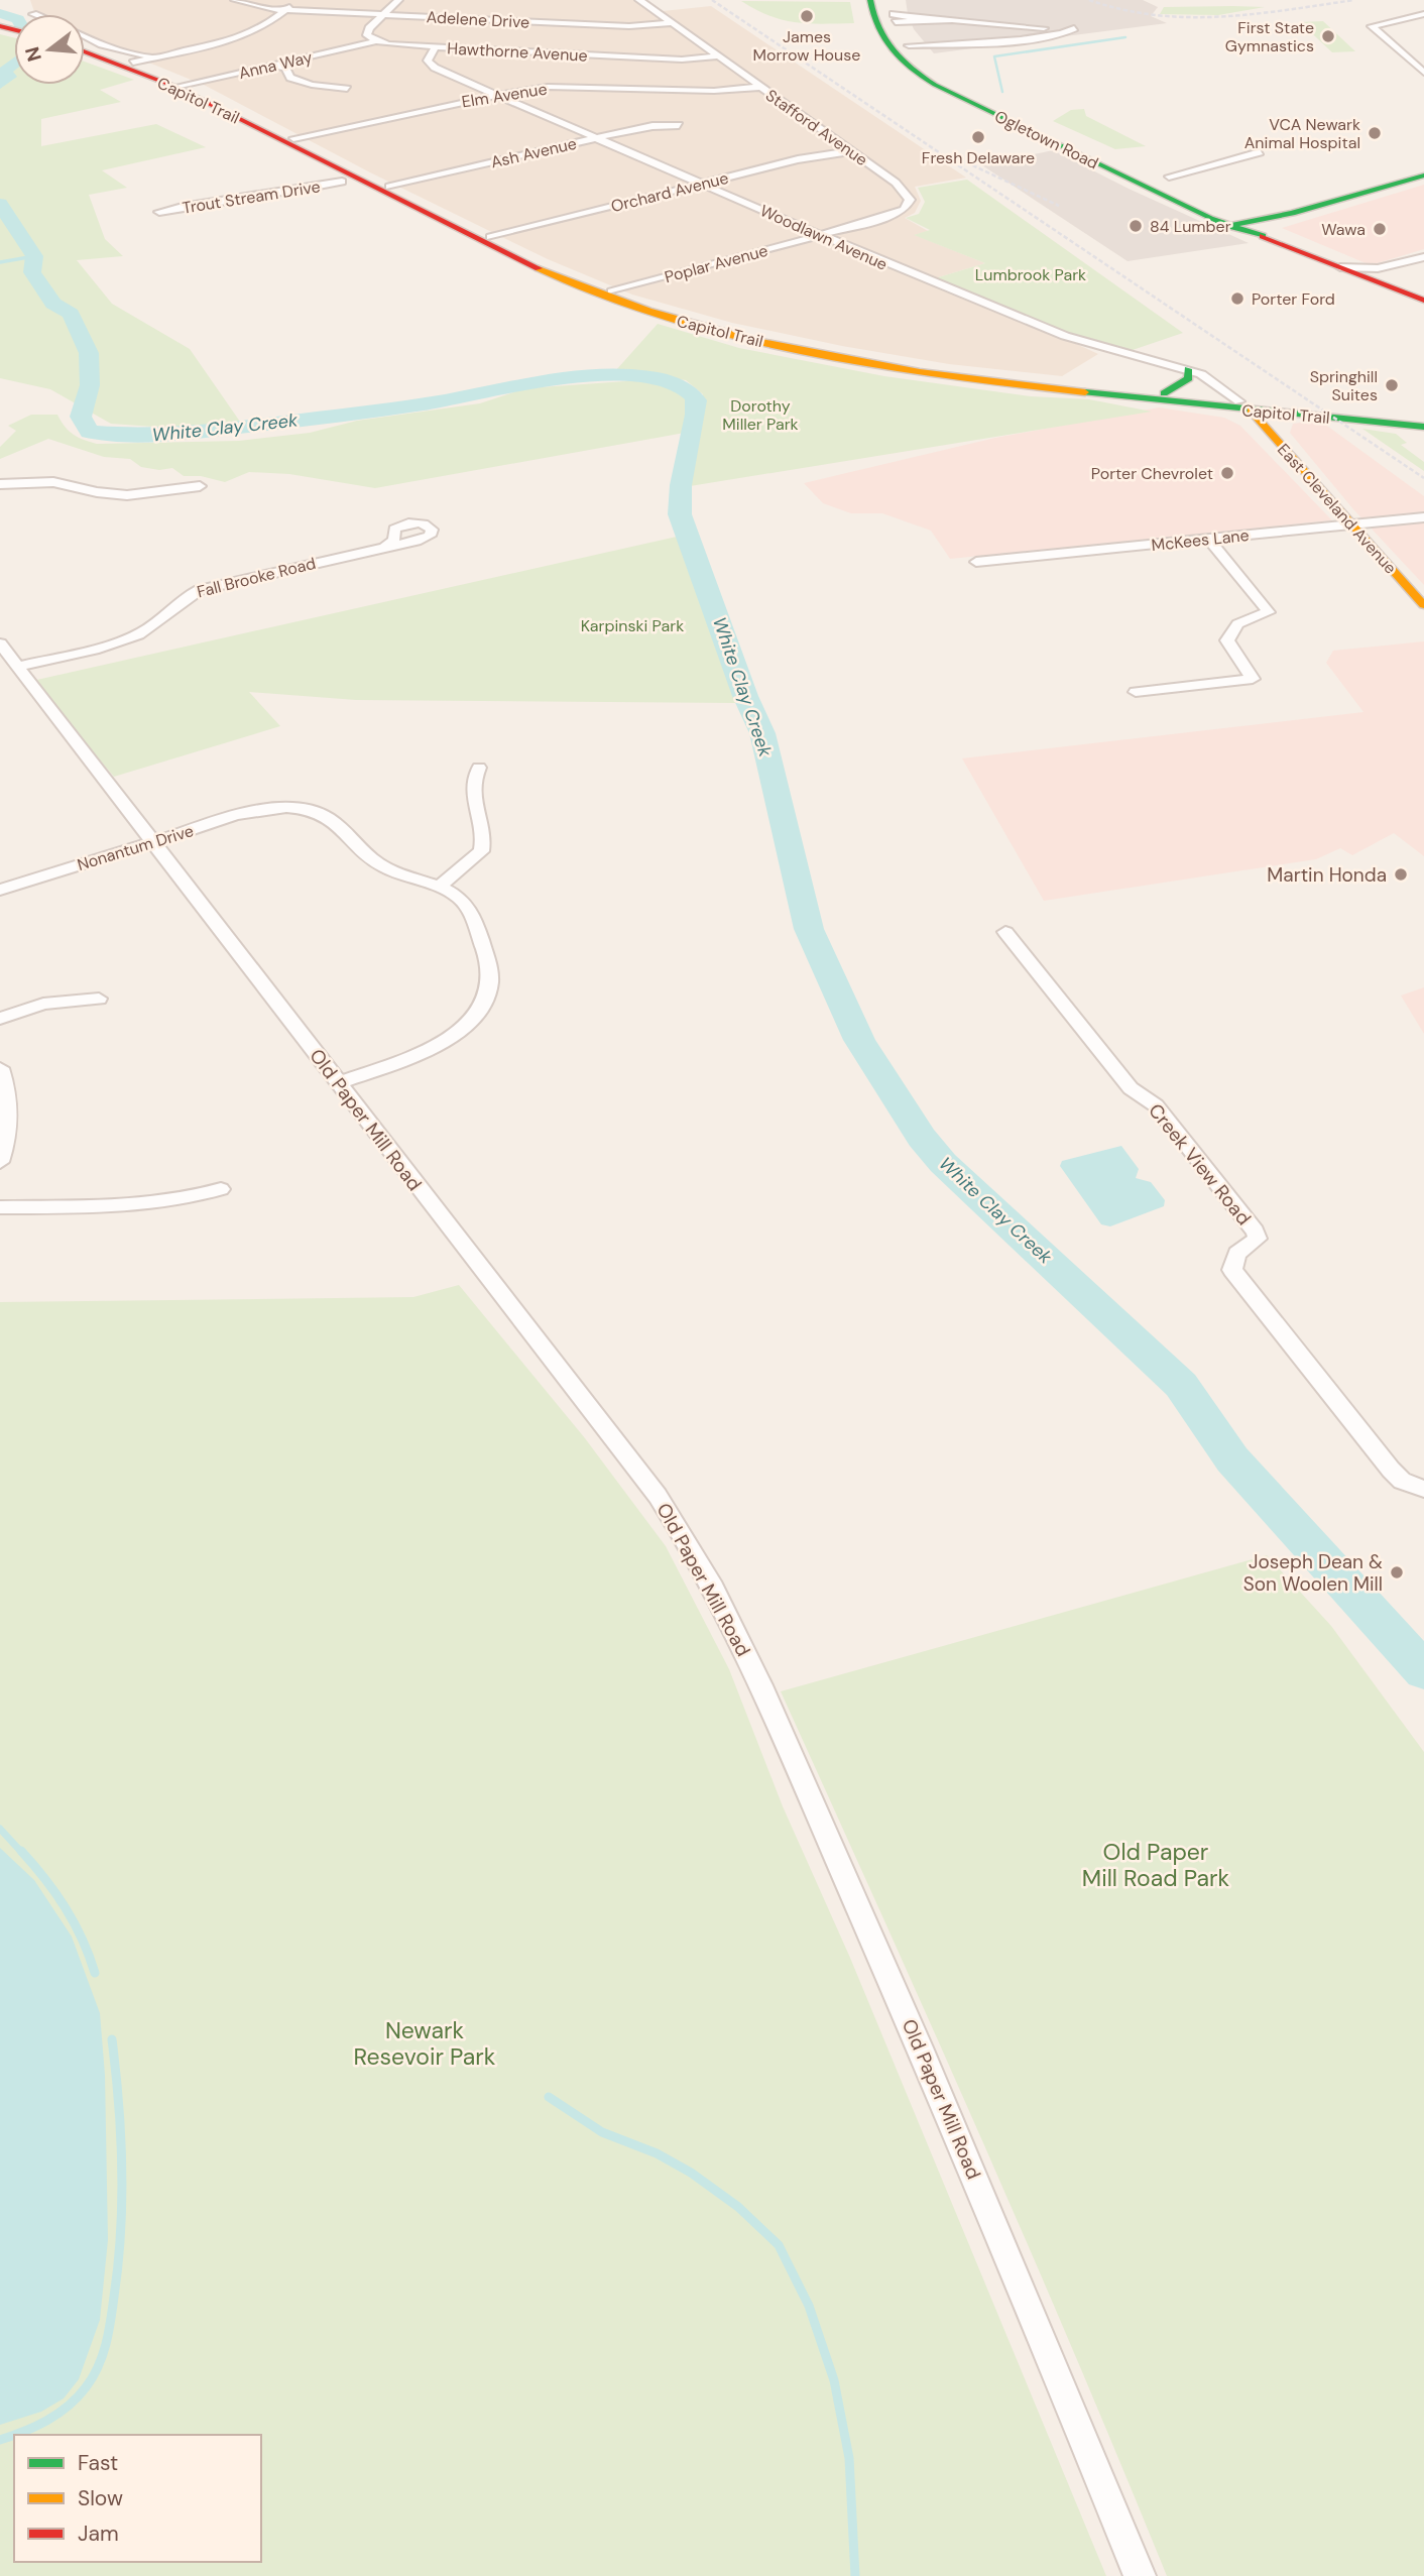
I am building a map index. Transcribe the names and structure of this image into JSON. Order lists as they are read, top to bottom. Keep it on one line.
{"streets":{"main road":["Capitol Trail","Ogletown Road","East Cleveland Avenue"],"street":["Adelene Drive","Hawthorne Avenue","Anna Way","Elm Avenue","Stafford Avenue","Ash Avenue","Orchard Avenue","Trout Stream Drive","Woodlawn Avenue","Poplar Avenue","McKees Lane","Fall Brooke Road","Nonantum Drive","Old Paper Mill Road","Creek View Road"]},"crossings":[["Adelene Drive","Stafford Avenue"],["Hawthorne Avenue","Anna Way"],["Hawthorne Avenue","Stafford Avenue"],["Hawthorne Avenue","Woodlawn Avenue"],["Anna Way","Capitol Trail"],["Elm Avenue","Capitol Trail"],["Elm Avenue","Stafford Avenue"],["Elm Avenue","Woodlawn Avenue"],["Capitol Trail","Ash Avenue"],["Capitol Trail","Orchard Avenue"],["Capitol Trail","Trout Stream Drive"],["Capitol Trail","Woodlawn Avenue"],["Capitol Trail","Poplar Avenue"],["Capitol Trail","East Cleveland Avenue"],["Stafford Avenue","Orchard Avenue"],["Stafford Avenue","Woodlawn Avenue"],["Stafford Avenue","Poplar Avenue"],["Ash Avenue","Woodlawn Avenue"],["Orchard Avenue","Woodlawn Avenue"],["Woodlawn Avenue","Poplar Avenue"],["Woodlawn Avenue","East Cleveland Avenue"],["East Cleveland Avenue","McKees Lane"],["Fall Brooke Road","Old Paper Mill Road"],["Nonantum Drive","Old Paper Mill Road"]],"water":["White Clay Creek"],"parks":["Lumbrook Park","Dorothy Miller Park","Karpinski Park","Old Paper Mill Road Park","Newark Resevoir Park"],"places":["James Morrow House","First State Gymnastics","VCA Newark Animal Hospital","Fresh Delaware","84 Lumber","Wawa","Porter Ford","Springhill Suites","Porter Chevrolet","Martin Honda","Joseph Dean & Son Woolen Mill"],"legend":["Fast","Slow","Jam"],"north":"left"}
